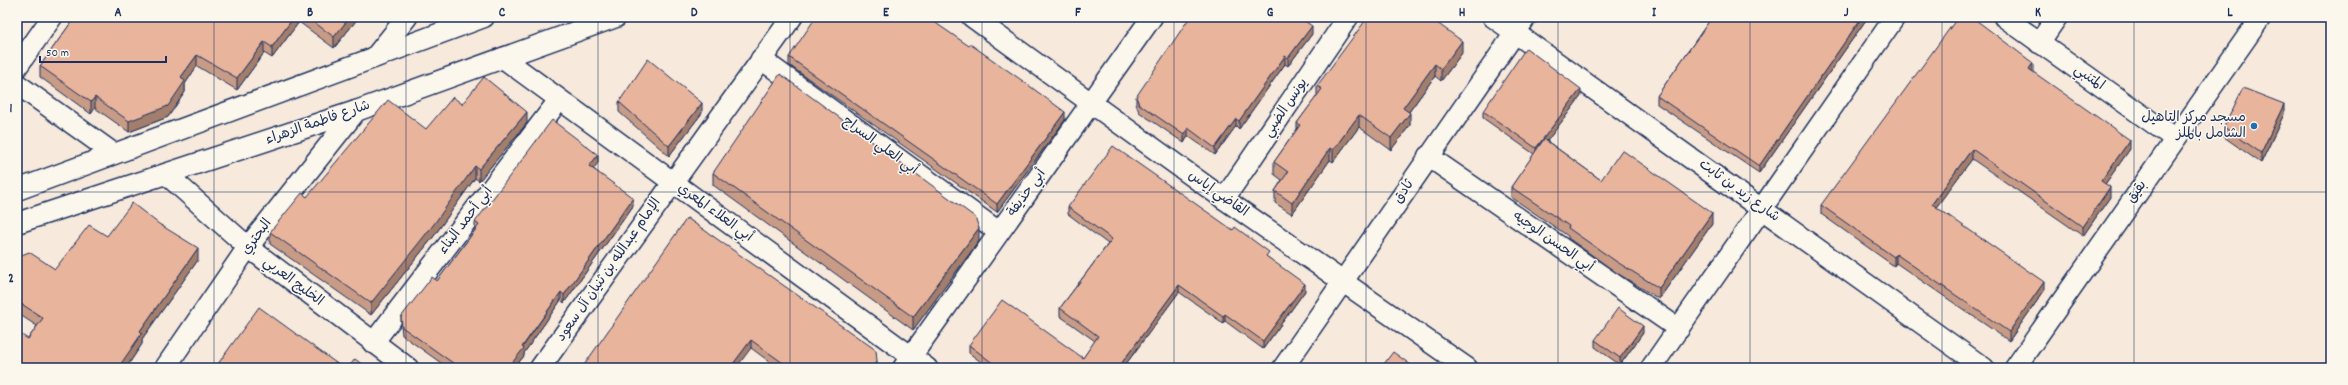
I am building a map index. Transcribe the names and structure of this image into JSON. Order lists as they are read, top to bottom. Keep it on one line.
{"streets":{"street":["المتنبي","يونس الضبي","شارع فاطمة الزهراء","أبي العلي السراج","شارع زيد بن ثابت","ثادق","بقيق","أبي حذيفة","القاضي إياس","أبي العلاء المعري","أبي أحمد البناء","البحتري","أبي الحسن الوجيه","الإمام عبدالله بن ثنيان آل سعود","الخليج العربي"]},"crossings":[["المتنبي","بقيق"],["يونس الضبي","القاضي إياس"],["شارع فاطمة الزهراء","أبي العلاء المعري"],["شارع فاطمة الزهراء","البحتري"],["شارع فاطمة الزهراء","الخليج العربي"],["أبي العلي السراج","أبي حذيفة"],["أبي العلي السراج","الإمام عبدالله بن ثنيان آل سعود"],["شارع زيد بن ثابت","ثادق"],["ثادق","القاضي إياس"],["ثادق","أبي الحسن الوجيه"],["أبي حذيفة","القاضي إياس"],["أبي حذيفة","أبي العلاء المعري"],["أبي العلاء المعري","أبي أحمد البناء"],["أبي العلاء المعري","الإمام عبدالله بن ثنيان آل سعود"],["أبي أحمد البناء","الخليج العربي"],["البحتري","الخليج العربي"]],"places":["مسجد مركز التاهيل الشامل بالملز"],"scale_bar":"50 m","grid":{"columns":["A","B","C","D","E","F","G","H","I","J","K","L"],"rows":["1","2"]}}
